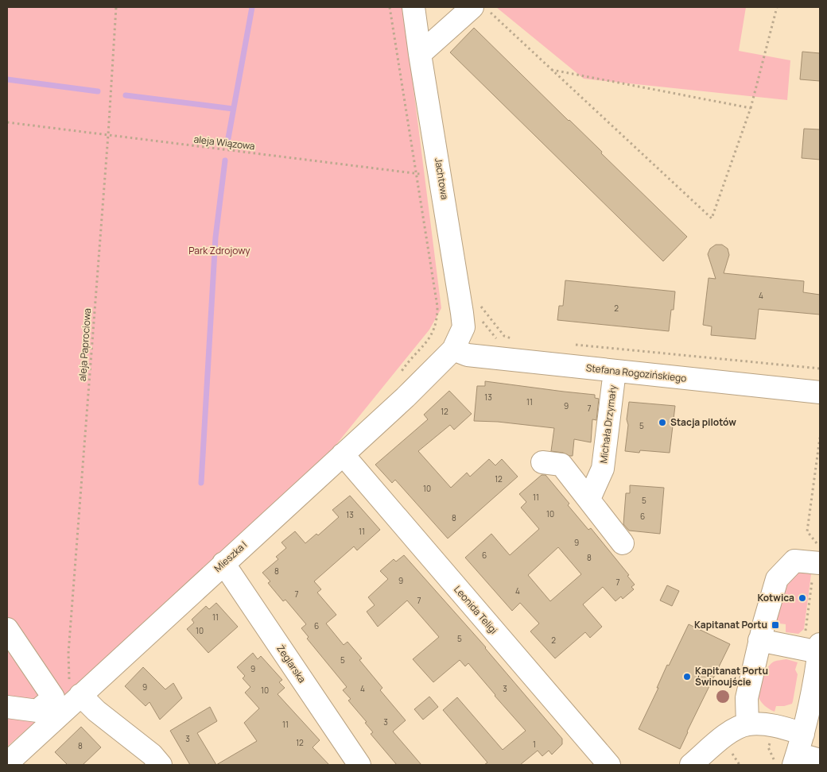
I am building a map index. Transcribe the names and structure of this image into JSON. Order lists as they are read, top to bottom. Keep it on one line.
{"streets":{"street":["Jachtowa","Stefana Rogozińskiego","Michała Drzymały","Mieszka I","Leonida Teligi","Żeglarska"],"path":["aleja Wiązowa","aleja Paprociowa"]},"crossings":[["aleja Wiązowa","Jachtowa"],["aleja Wiązowa","aleja Paprociowa"],["Jachtowa","Stefana Rogozińskiego"],["Jachtowa","Mieszka I"],["aleja Paprociowa","Mieszka I"],["Stefana Rogozińskiego","Michała Drzymały"],["Stefana Rogozińskiego","Mieszka I"],["Mieszka I","Leonida Teligi"],["Mieszka I","Żeglarska"]],"parks":["Park Zdrojowy"],"places":{"other":["Stacja pilotów","Kotwica","Kapitanat Portu Świnoujście"],"transit":["Kapitanat Portu"]},"house_numbers":["4","2","13","11","9","7","12","5","12","10","11","5","10","13","6","8","11","9","6","8","8","9","7","4","7","7","11","6","10","5","2","5","9","9","4","3","10","3","11","3","12","1","8"]}
